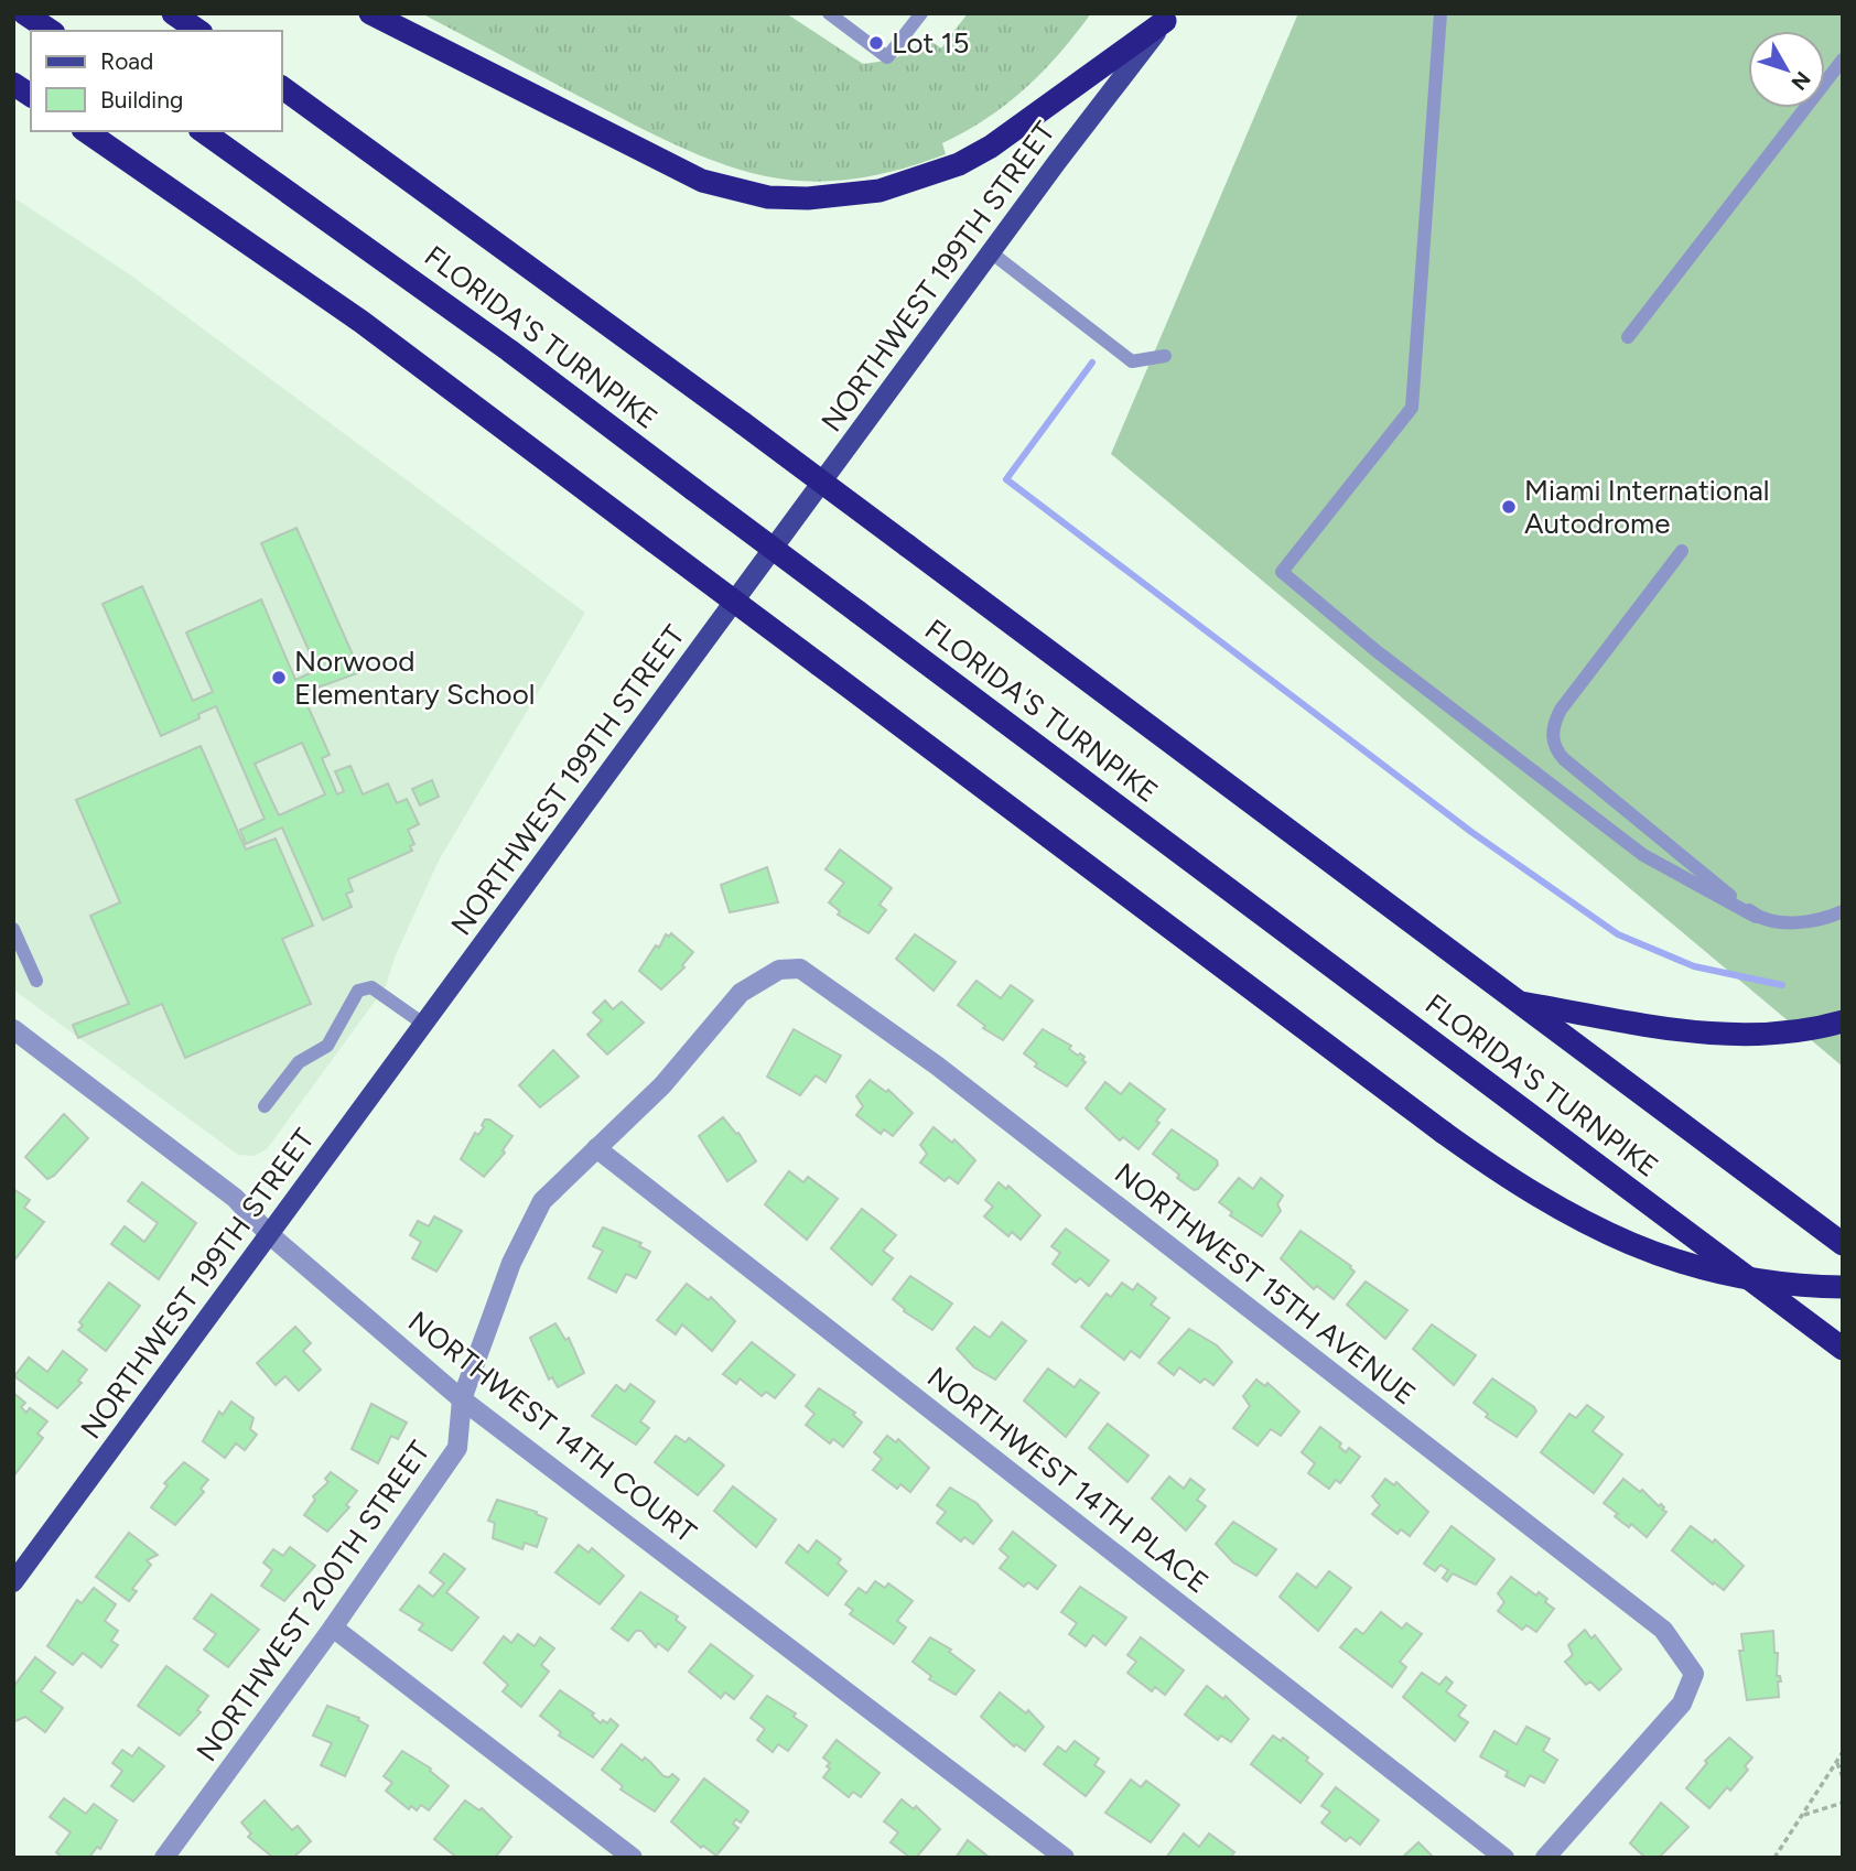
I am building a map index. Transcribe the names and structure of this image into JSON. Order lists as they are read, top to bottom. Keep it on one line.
{"streets":{"highway":["FLORIDA'S TURNPIKE"],"main road":["NORTHWEST 199TH STREET"],"street":["NORTHWEST 15TH AVENUE","NORTHWEST 14TH COURT","NORTHWEST 14TH PLACE","NORTHWEST 200TH STREET"]},"crossings":[["NORTHWEST 199TH STREET","NORTHWEST 14TH COURT"],["NORTHWEST 15TH AVENUE","NORTHWEST 200TH STREET"],["NORTHWEST 14TH COURT","NORTHWEST 200TH STREET"],["NORTHWEST 14TH PLACE","NORTHWEST 200TH STREET"]],"places":["Lot 15","Miami International Autodrome","Norwood Elementary School"],"legend":["Road","Building"],"north":"bottom right"}
